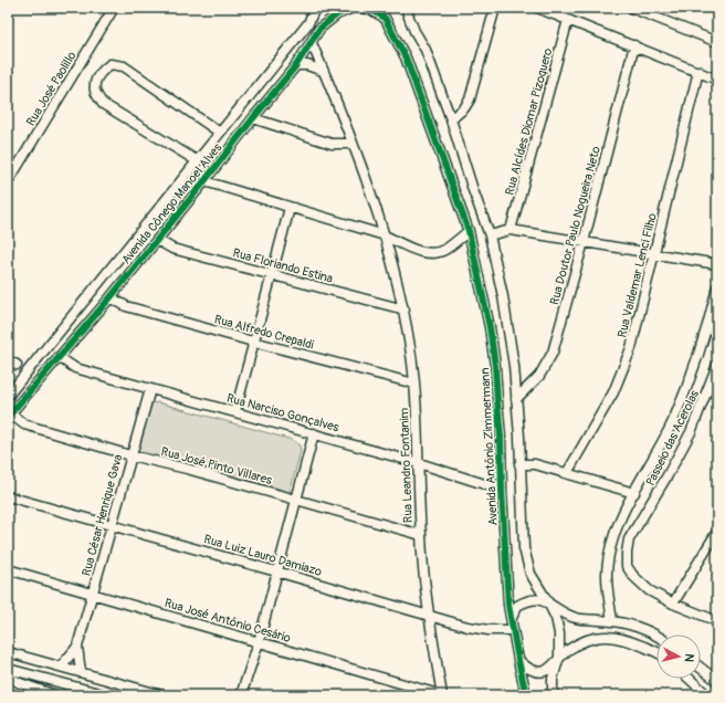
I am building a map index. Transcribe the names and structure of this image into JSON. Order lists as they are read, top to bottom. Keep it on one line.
{"streets":{"street":["Rua José Paolillo","Rua Alcídes Diomar Pizoquero","Avenida Cônego Manoel Alves","Rua Doutor Paulo Nogueira Neto","Rua Floriando Estina","Rua Valdemar Lenci Filho","Rua Alfredo Crepaldi","Rua Narciso Gonçalves","Passeio das Acerolas","Avenida Antônio Zimmermann","Rua José Pinto Villares","Rua Leandro Fontanim","Rua César Henrique Gava","Rua Luiz Lauro Damiazo","Rua José Antônio Cesário"]},"crossings":[["Avenida Cônego Manoel Alves","Rua Floriando Estina"],["Avenida Cônego Manoel Alves","Rua Alfredo Crepaldi"],["Avenida Cônego Manoel Alves","Rua Narciso Gonçalves"],["Avenida Cônego Manoel Alves","Rua José Pinto Villares"],["Avenida Cônego Manoel Alves","Rua Leandro Fontanim"],["Rua Floriando Estina","Rua Leandro Fontanim"],["Rua Alfredo Crepaldi","Rua Leandro Fontanim"],["Rua Narciso Gonçalves","Avenida Antônio Zimmermann"],["Rua Narciso Gonçalves","Rua Leandro Fontanim"],["Rua Narciso Gonçalves","Rua César Henrique Gava"],["Avenida Antônio Zimmermann","Rua Luiz Lauro Damiazo"],["Rua José Pinto Villares","Rua Leandro Fontanim"],["Rua José Pinto Villares","Rua César Henrique Gava"],["Rua Leandro Fontanim","Rua Luiz Lauro Damiazo"],["Rua Leandro Fontanim","Rua José Antônio Cesário"],["Rua César Henrique Gava","Rua Luiz Lauro Damiazo"],["Rua César Henrique Gava","Rua José Antônio Cesário"]],"north":"right"}
